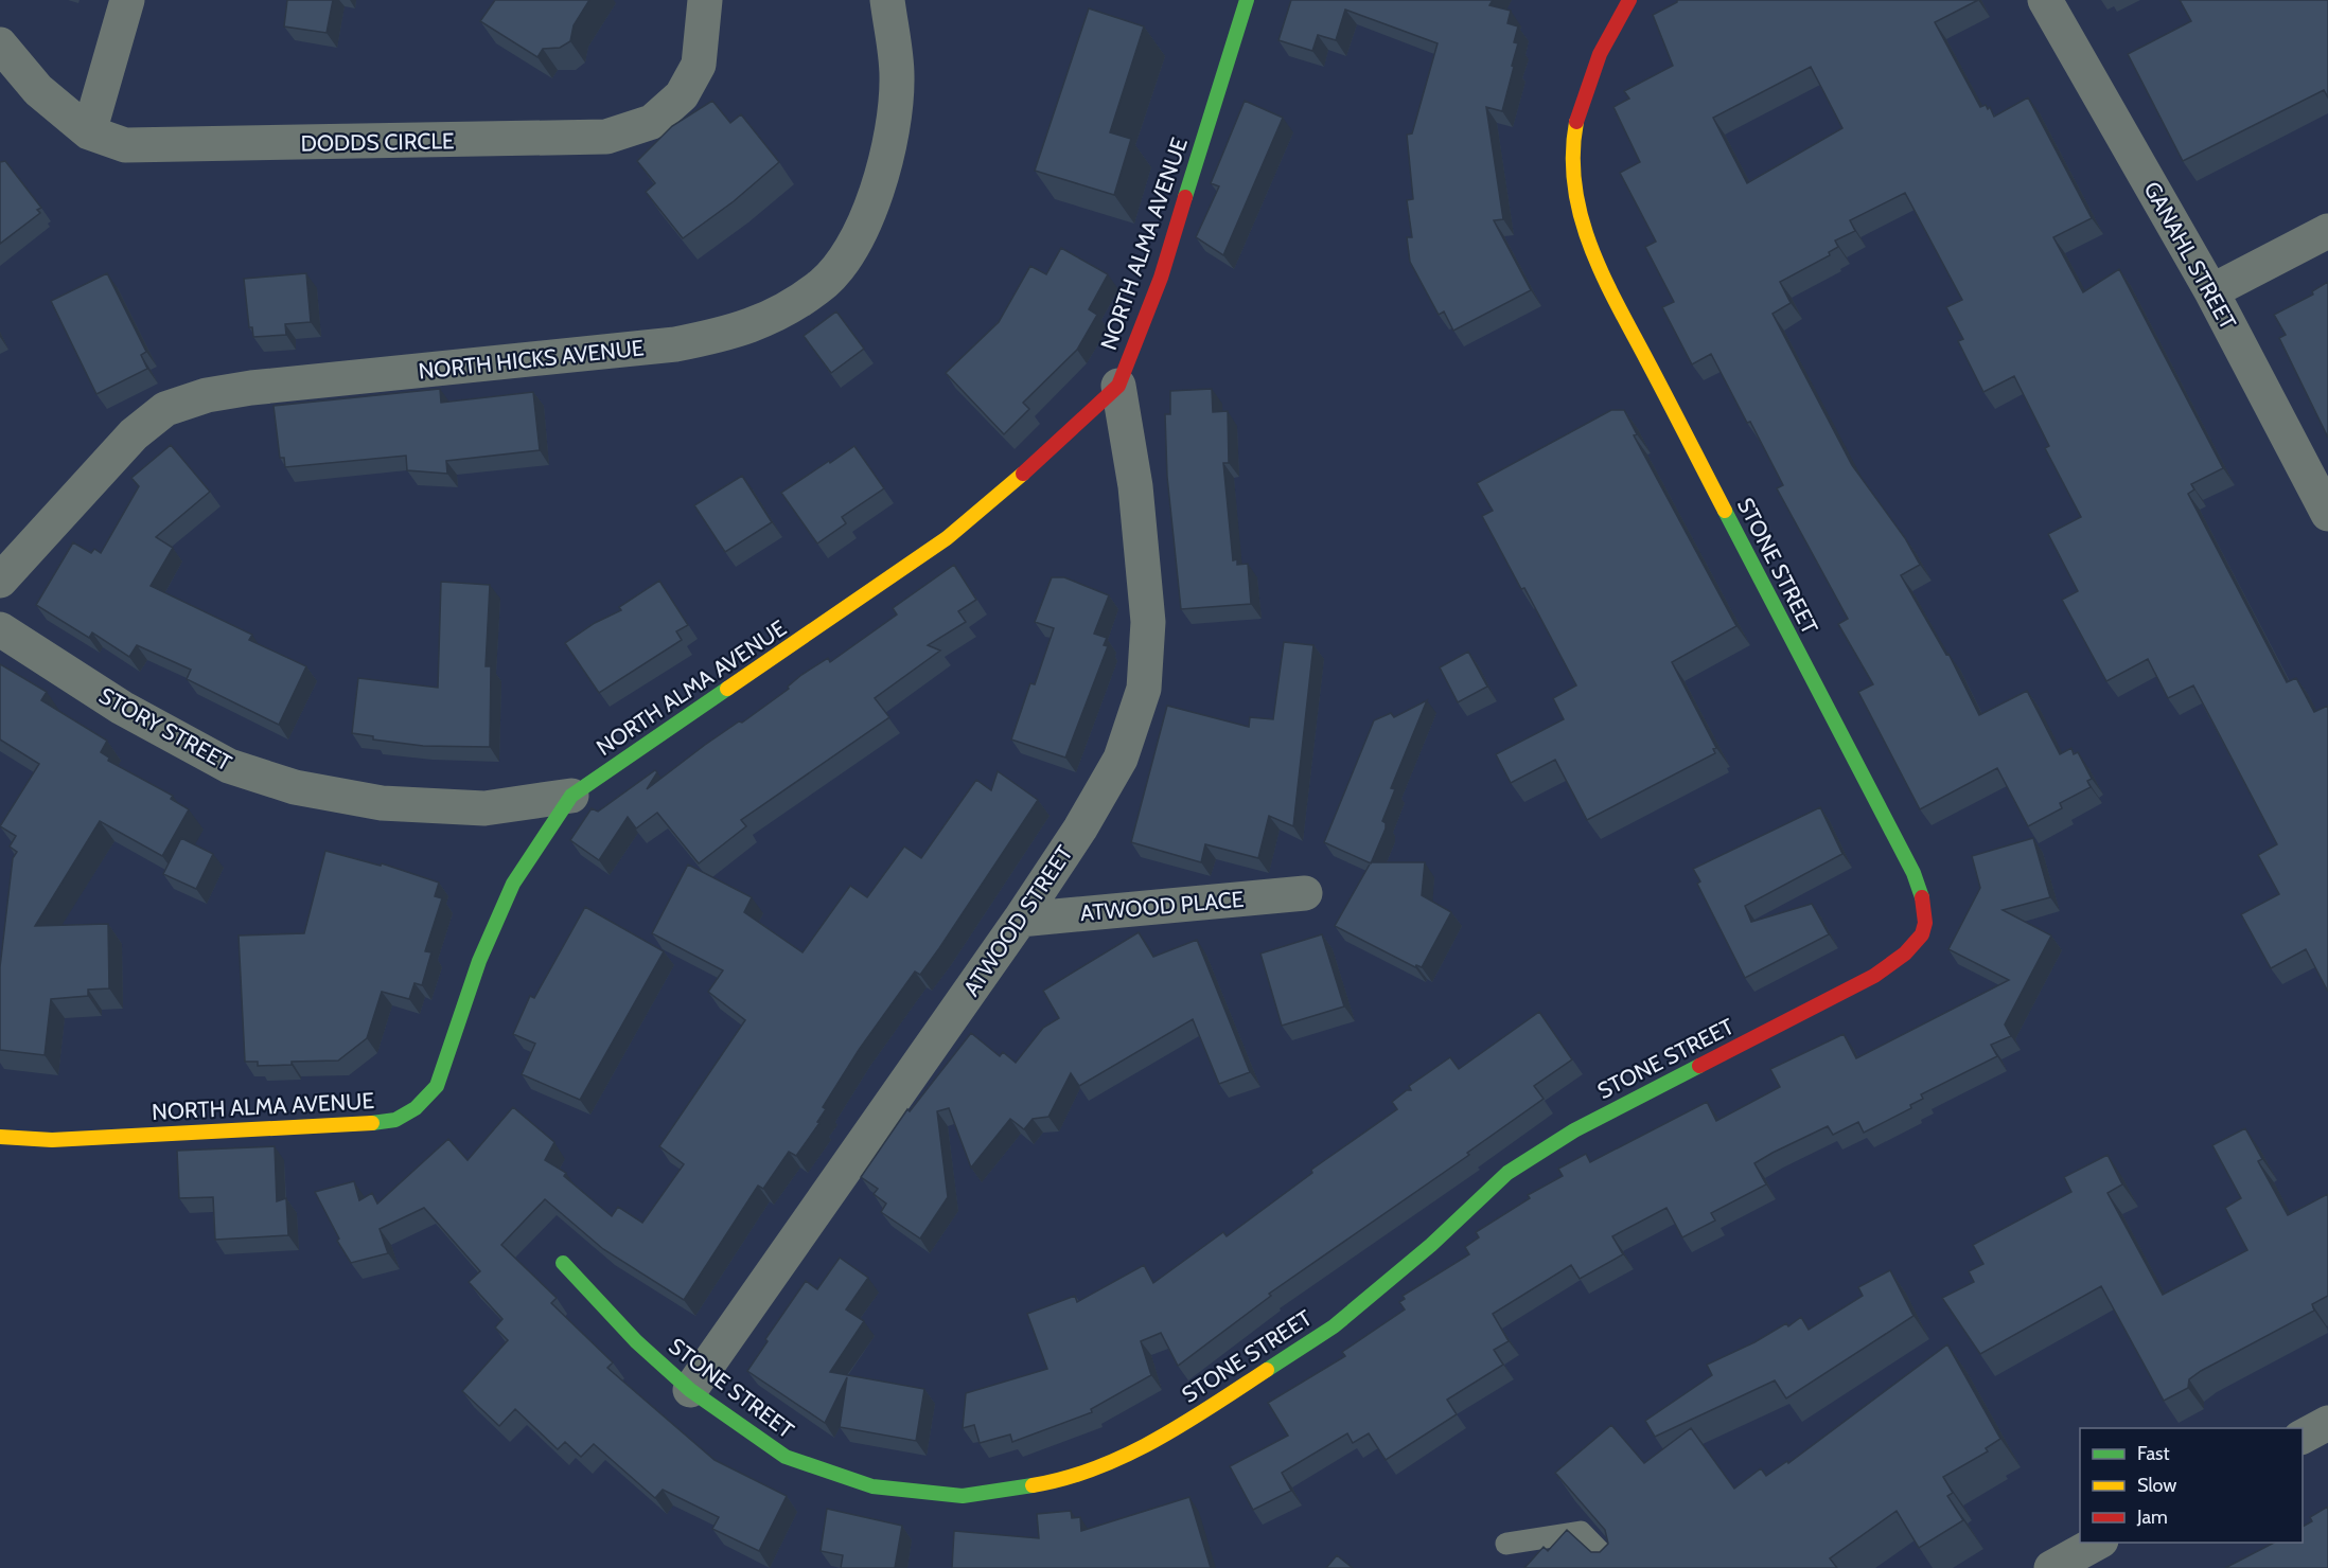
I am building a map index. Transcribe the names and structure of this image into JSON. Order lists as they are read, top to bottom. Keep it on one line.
{"streets":{"street":["DODDS CIRCLE","NORTH ALMA AVENUE","GANAHL STREET","NORTH HICKS AVENUE","STONE STREET","STORY STREET","ATWOOD PLACE","ATWOOD STREET"]},"crossings":[["NORTH ALMA AVENUE","STORY STREET"],["NORTH ALMA AVENUE","ATWOOD STREET"],["STONE STREET","ATWOOD STREET"],["ATWOOD PLACE","ATWOOD STREET"]],"legend":["Fast","Slow","Jam"]}
